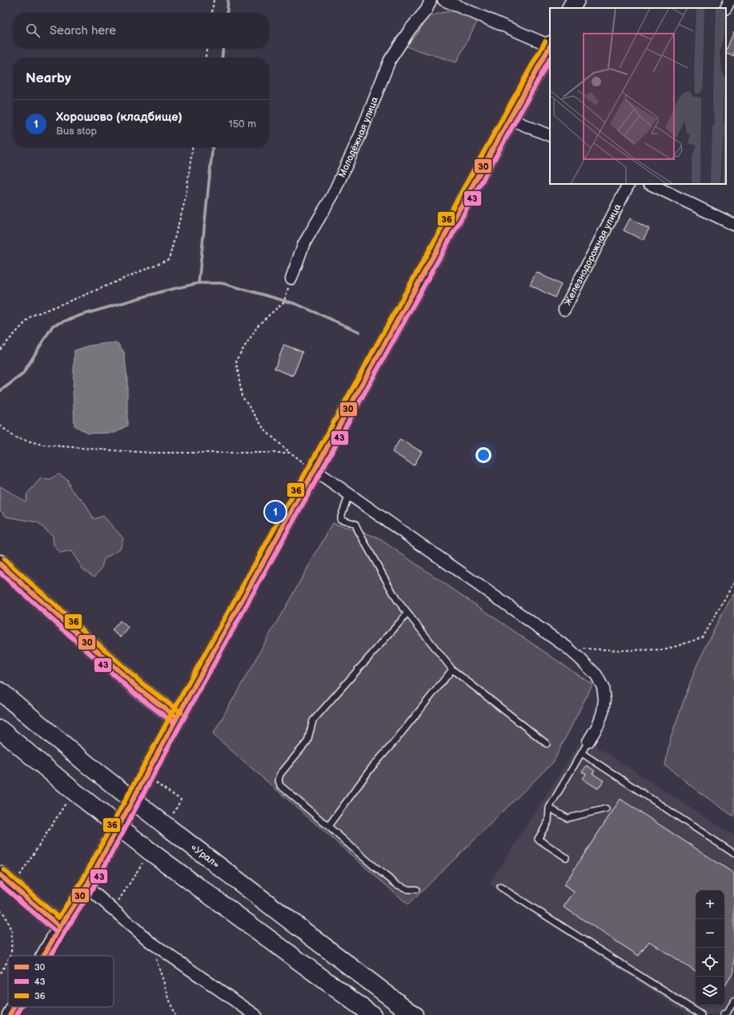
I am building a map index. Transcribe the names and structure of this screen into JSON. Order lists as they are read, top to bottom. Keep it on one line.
{"streets":{"main road":["«Урал»"],"street":["Молодёжная улица","Железнодорожная улица"]},"lines":["transit line 36","transit line 30","transit line 43"],"legend":["30","43","36"],"page":{"search":"Search here","heading":"Nearby","list":[{"mark":"1","name":"Хорошово (кладбище)","note":"Bus stop","value":"150 m"}],"pins":"1","map_buttons":["+","−"]}}
